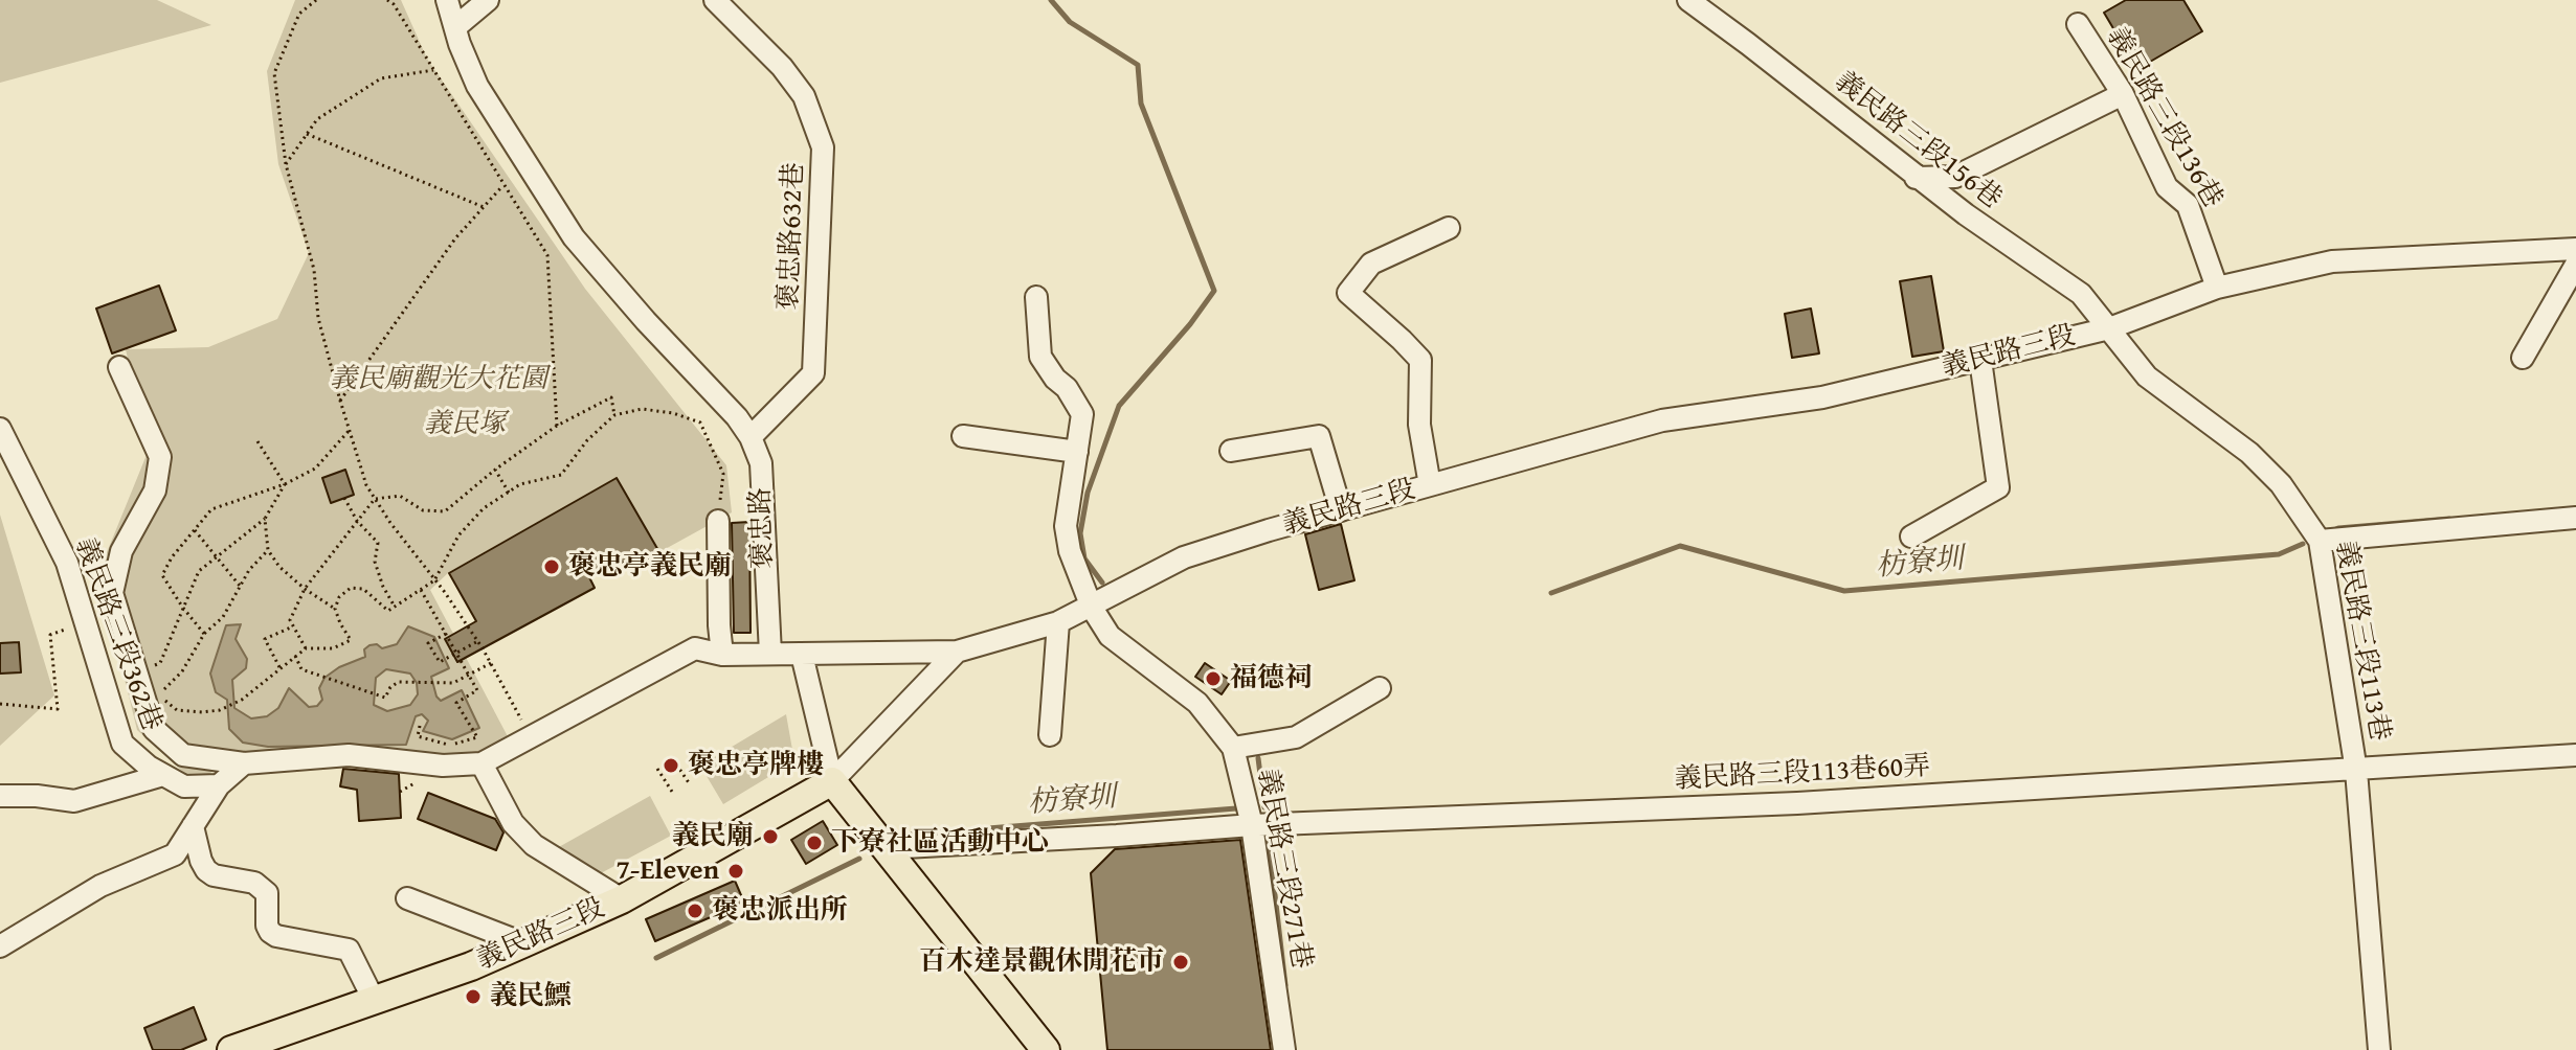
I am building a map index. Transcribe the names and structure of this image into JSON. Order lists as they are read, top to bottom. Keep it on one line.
{"streets":{"main road":["義民路三段"],"street":["義民路三段136巷","義民路三段156巷","褒忠路632巷","褒忠路","義民路三段362巷","義民路三段113巷","義民路三段113巷60弄","義民路三段271巷"]},"crossings":[["義民路三段136巷","義民路三段"],["義民路三段156巷","義民路三段"],["義民路三段156巷","義民路三段113巷"],["褒忠路632巷","褒忠路"],["義民路三段","義民路三段113巷"],["義民路三段","義民路三段271巷"],["義民路三段113巷","義民路三段113巷60弄"],["義民路三段113巷60弄","義民路三段271巷"]],"water":["枋寮圳"],"parks":["義民廟觀光大花園","義民塚"],"places":["褒忠亭義民廟","福德祠","褒忠亭牌樓","義民廟","下寮社區活動中心","7-Eleven","褒忠派出所","百木達景觀休閒花市","義民鰾"]}
